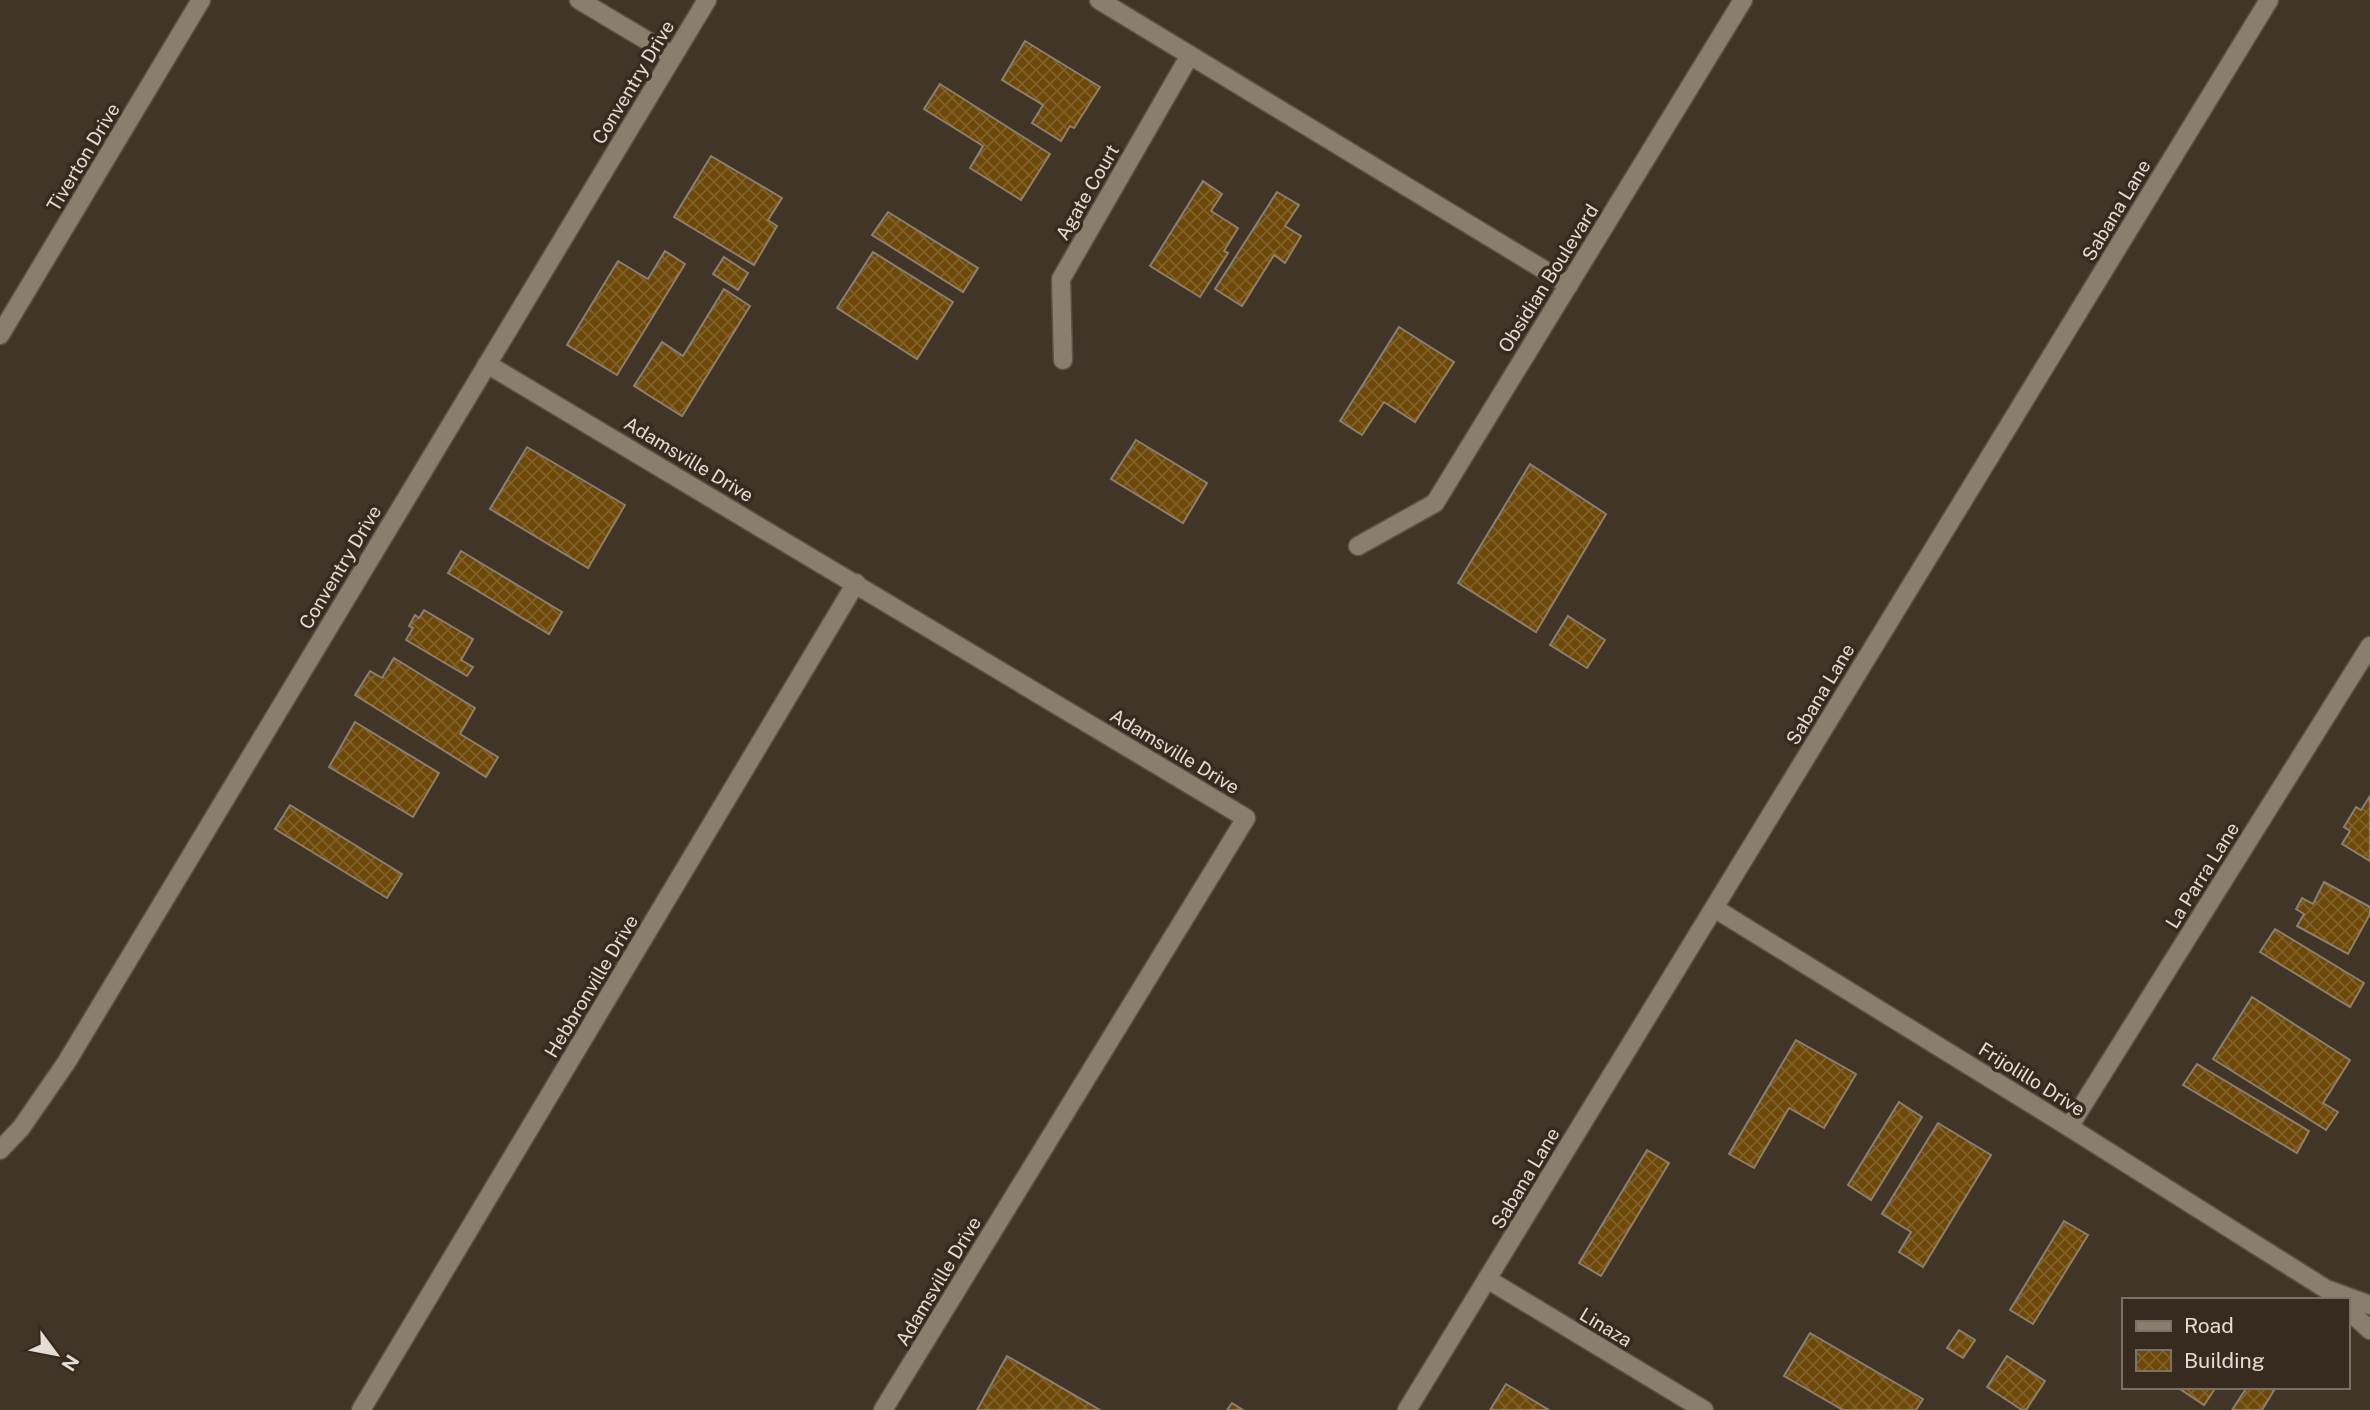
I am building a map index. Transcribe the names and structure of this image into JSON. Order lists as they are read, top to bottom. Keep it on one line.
{"streets":{"street":["Conventry Drive","Tiverton Drive","Agate Court","Sabana Lane","Obsidian Boulevard","Adamsville Drive","La Parra Lane","Hebbronville Drive","Frijolillo Drive","Linaza"]},"crossings":[["Conventry Drive","Adamsville Drive"],["Sabana Lane","Frijolillo Drive"],["Sabana Lane","Linaza"],["Adamsville Drive","Hebbronville Drive"],["La Parra Lane","Frijolillo Drive"]],"legend":["Road","Building"],"north":"bottom right"}
